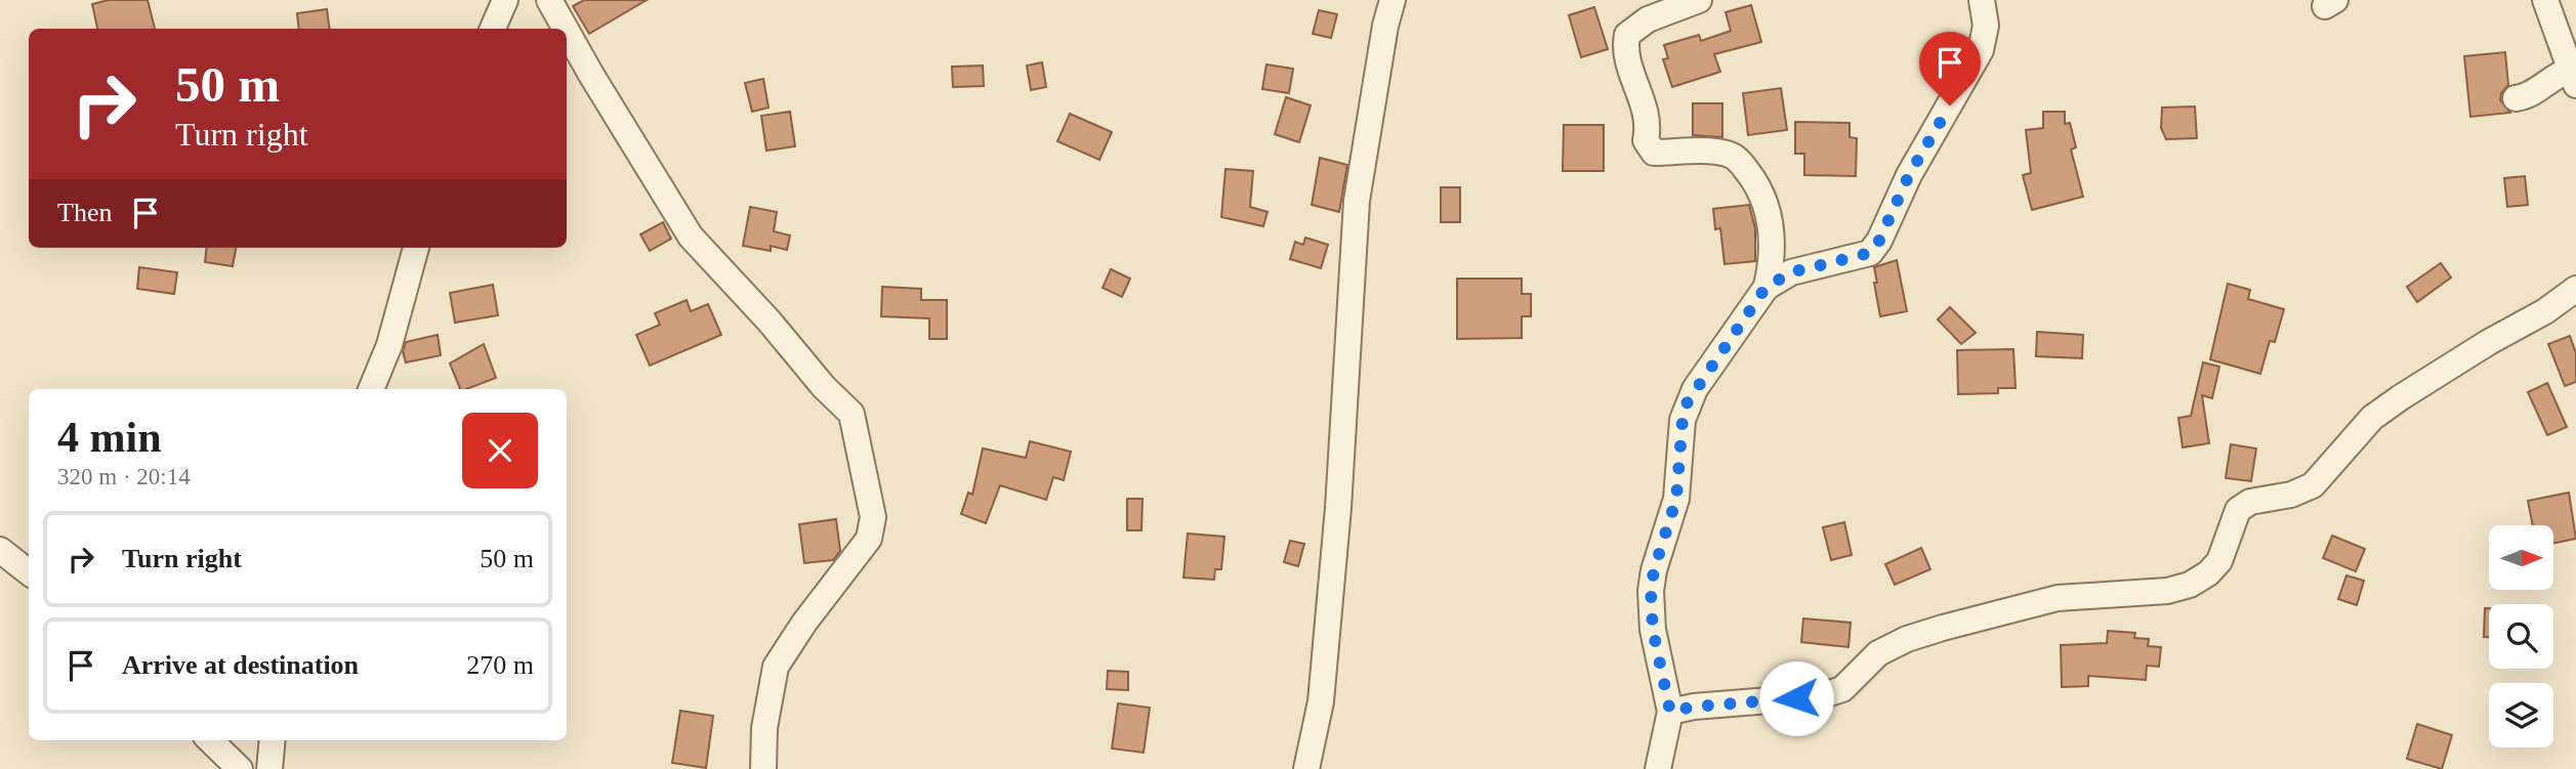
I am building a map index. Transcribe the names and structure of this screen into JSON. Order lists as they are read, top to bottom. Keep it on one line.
{"north":"right","page":{"turn":["50 m","Turn right"],"then":"Then","heading":["4 min","320 m · 20:14"],"list":[{"name":"Turn right","value":"50 m"},{"name":"Arrive at destination","value":"270 m"}]}}
